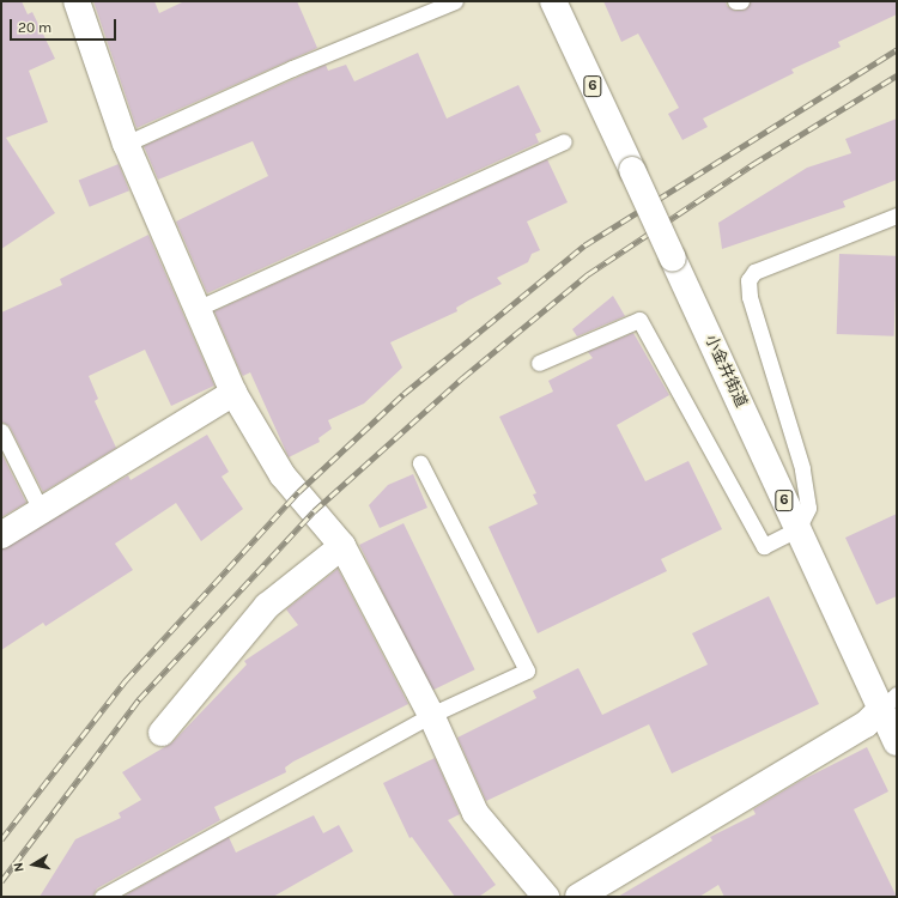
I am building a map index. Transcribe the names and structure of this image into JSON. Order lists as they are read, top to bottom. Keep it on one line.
{"streets":{"street":["6","小金井街道"]},"scale_bar":"20 m","north":"left"}
